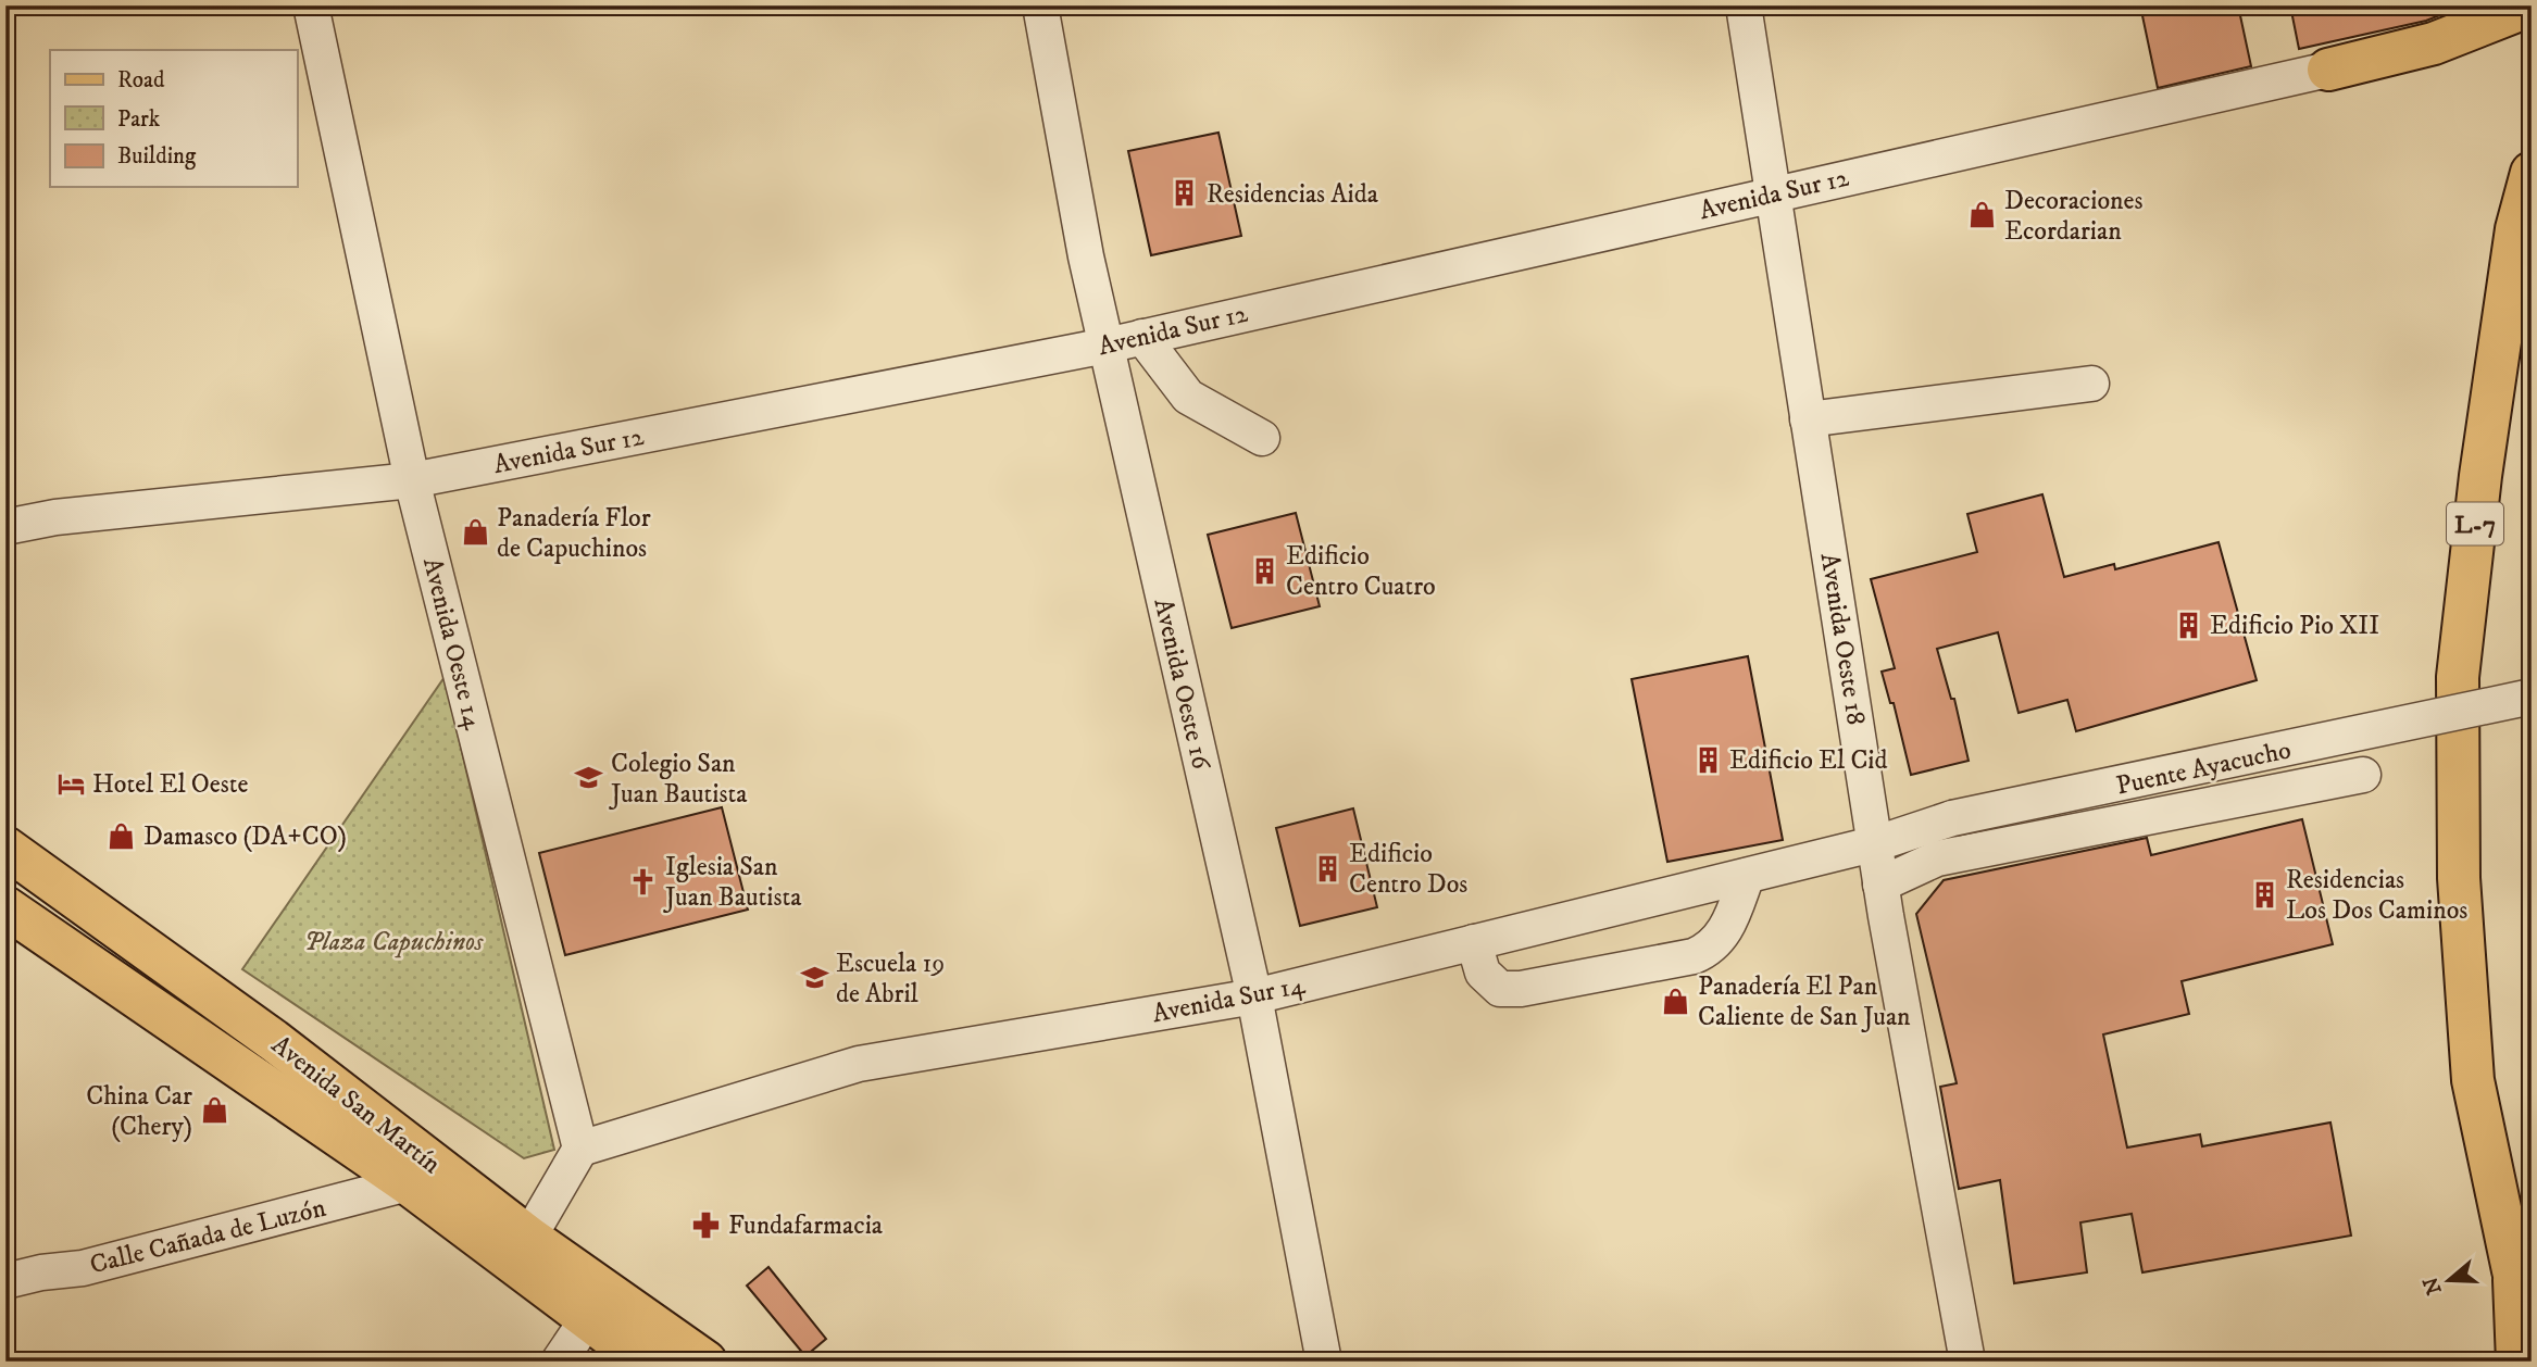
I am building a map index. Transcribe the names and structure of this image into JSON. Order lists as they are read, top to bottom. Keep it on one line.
{"streets":{"main road":["L-7","Avenida San Martín"],"street":["Avenida Sur 12","Avenida Oeste 18","Avenida Oeste 14","Avenida Oeste 16","Puente Ayacucho","Avenida Sur 14","Calle Cañada de Luzón"]},"crossings":[["Avenida Sur 12","Avenida Oeste 18"],["Avenida Sur 12","Avenida Oeste 14"],["Avenida Sur 12","Avenida Oeste 16"],["Avenida Oeste 18","Puente Ayacucho"],["Avenida Oeste 18","Avenida Sur 14"],["Avenida Oeste 14","Avenida Sur 14"],["Avenida Oeste 16","Avenida Sur 14"],["Puente Ayacucho","Avenida Sur 14"],["Avenida San Martín","Calle Cañada de Luzón"]],"parks":["Plaza Capuchinos"],"places":{"building":["Residencias Aida","Edificio Centro Cuatro","Edificio Pio XII","Edificio El Cid","Edificio Centro Dos","Residencias Los Dos Caminos"],"shop":["Decoraciones Ecordarian","Panadería Flor de Capuchinos","Damasco (DA+CO)","Panadería El Pan Caliente de San Juan","China Car (Chery)"],"school or university":["Colegio San Juan Bautista","Escuela 19 de Abril"],"hotel":["Hotel El Oeste"],"church":["Iglesia San Juan Bautista"],"pharmacy":["Fundafarmacia"]},"legend":["Road","Park","Building"],"north":"left"}
